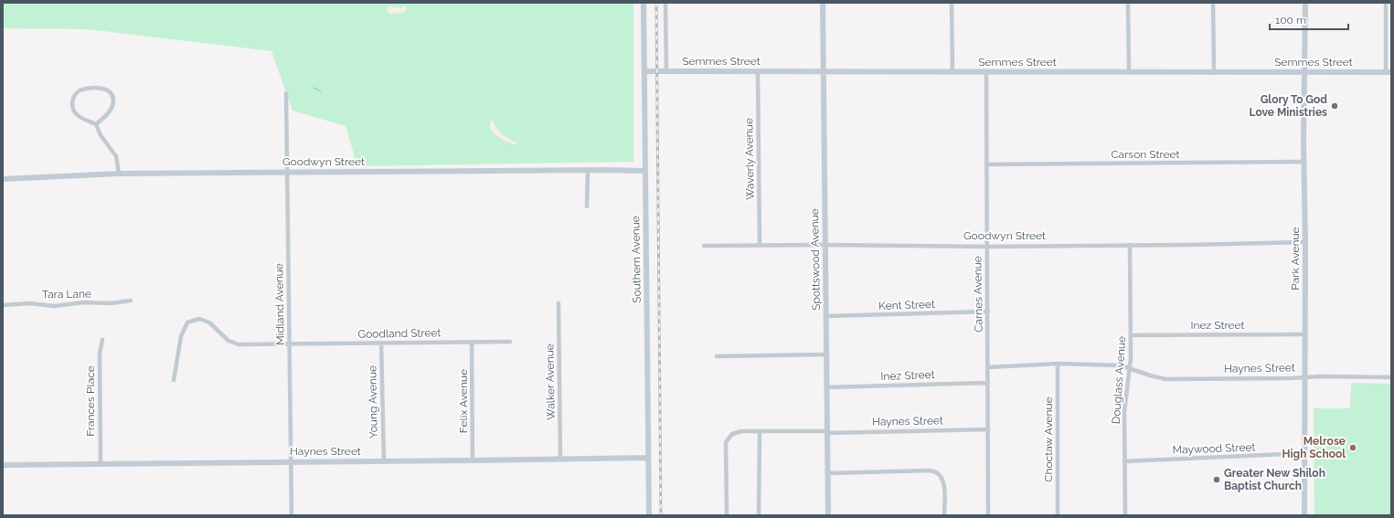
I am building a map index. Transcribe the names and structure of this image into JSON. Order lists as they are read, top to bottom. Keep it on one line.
{"streets":{"street":["Semmes Street","Carson Street","Waverly Avenue","Goodwyn Street","Park Avenue","Southern Avenue","Spottswood Avenue","Tara Lane","Carnes Avenue","Midland Avenue","Kent Street","Inez Street","Goodland Street","Haynes Street","Douglass Avenue","Walker Avenue","Frances Place","Felix Avenue","Young Avenue","Choctaw Avenue","Maywood Street"]},"crossings":[["Semmes Street","Waverly Avenue"],["Semmes Street","Park Avenue"],["Semmes Street","Southern Avenue"],["Semmes Street","Spottswood Avenue"],["Semmes Street","Carnes Avenue"],["Carson Street","Park Avenue"],["Carson Street","Carnes Avenue"],["Waverly Avenue","Goodwyn Street"],["Goodwyn Street","Park Avenue"],["Goodwyn Street","Southern Avenue"],["Goodwyn Street","Spottswood Avenue"],["Goodwyn Street","Carnes Avenue"],["Goodwyn Street","Midland Avenue"],["Goodwyn Street","Douglass Avenue"],["Park Avenue","Inez Street"],["Park Avenue","Haynes Street"],["Park Avenue","Maywood Street"],["Southern Avenue","Haynes Street"],["Spottswood Avenue","Kent Street"],["Spottswood Avenue","Inez Street"],["Spottswood Avenue","Haynes Street"],["Carnes Avenue","Kent Street"],["Carnes Avenue","Inez Street"],["Carnes Avenue","Haynes Street"],["Midland Avenue","Goodland Street"],["Midland Avenue","Haynes Street"],["Inez Street","Douglass Avenue"],["Goodland Street","Felix Avenue"],["Goodland Street","Young Avenue"],["Haynes Street","Douglass Avenue"],["Haynes Street","Walker Avenue"],["Haynes Street","Frances Place"],["Haynes Street","Felix Avenue"],["Haynes Street","Young Avenue"],["Douglass Avenue","Maywood Street"]],"places":["Glory To God Love Ministries","Melrose High School","Greater New Shiloh Baptist Church"],"scale_bar":"100 m"}
